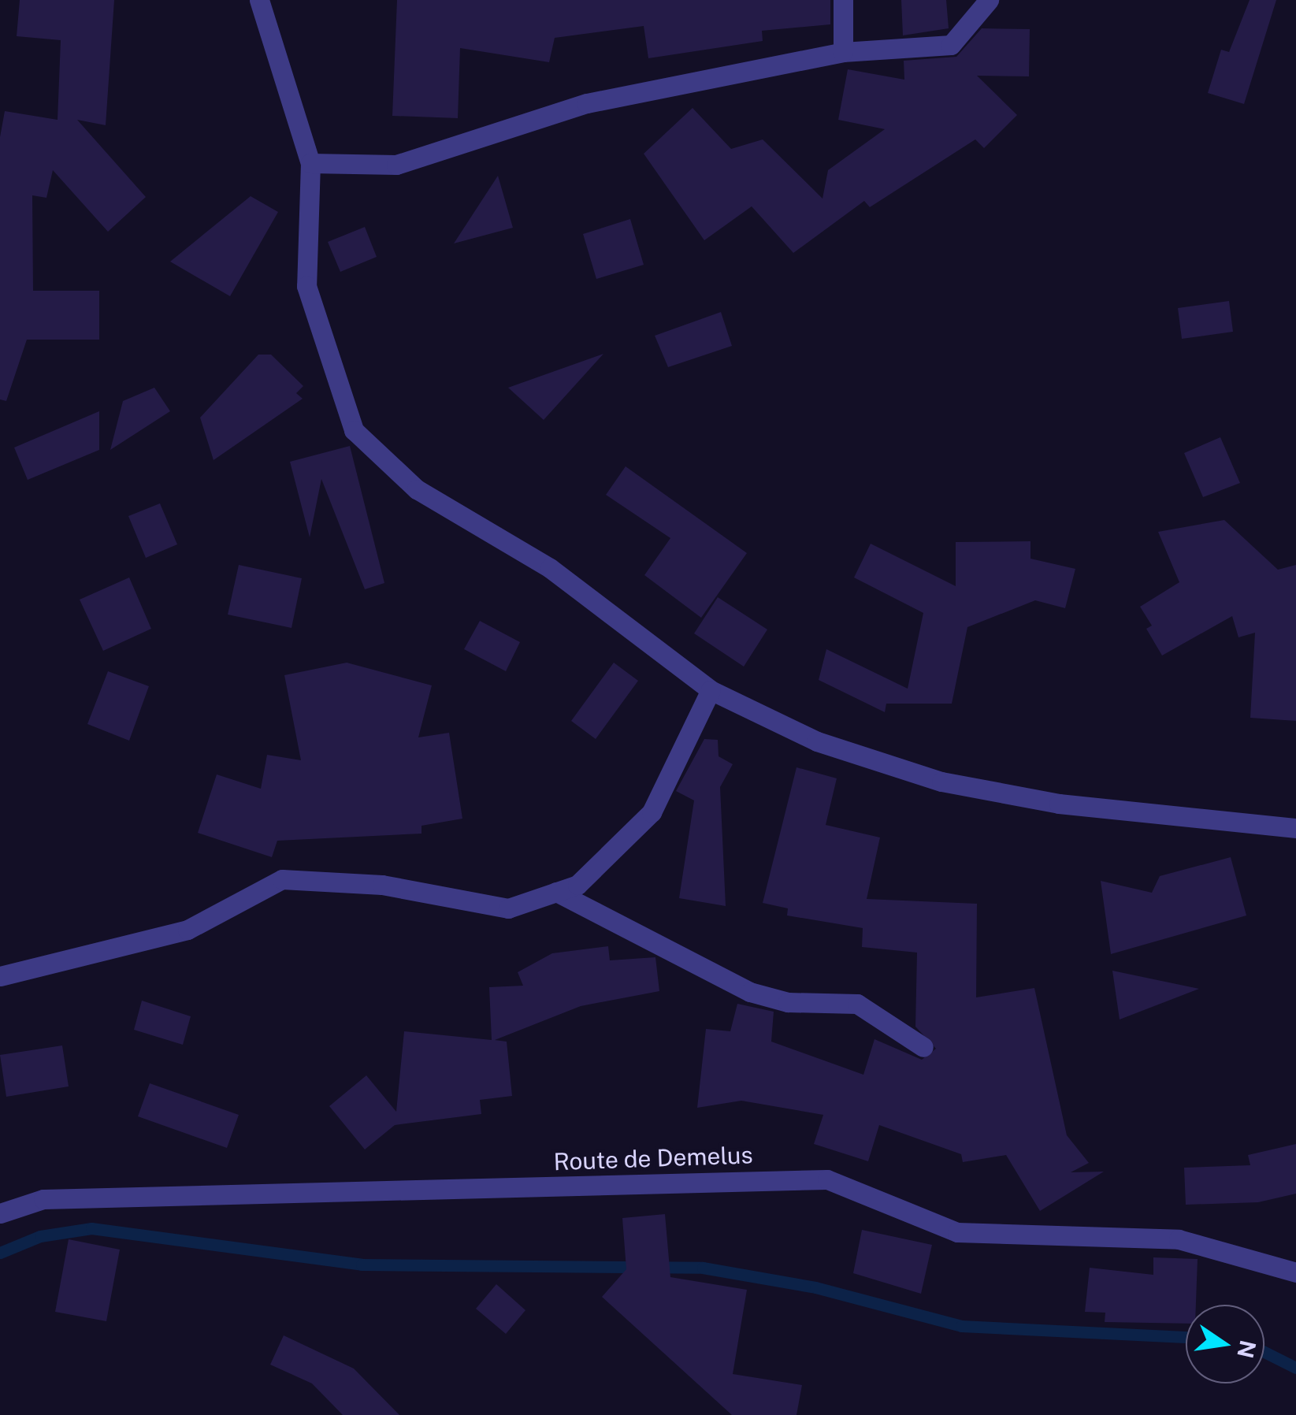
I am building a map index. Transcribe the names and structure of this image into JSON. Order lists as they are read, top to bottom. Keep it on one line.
{"streets":{"street":["Route de Demelus"]},"north":"right"}
